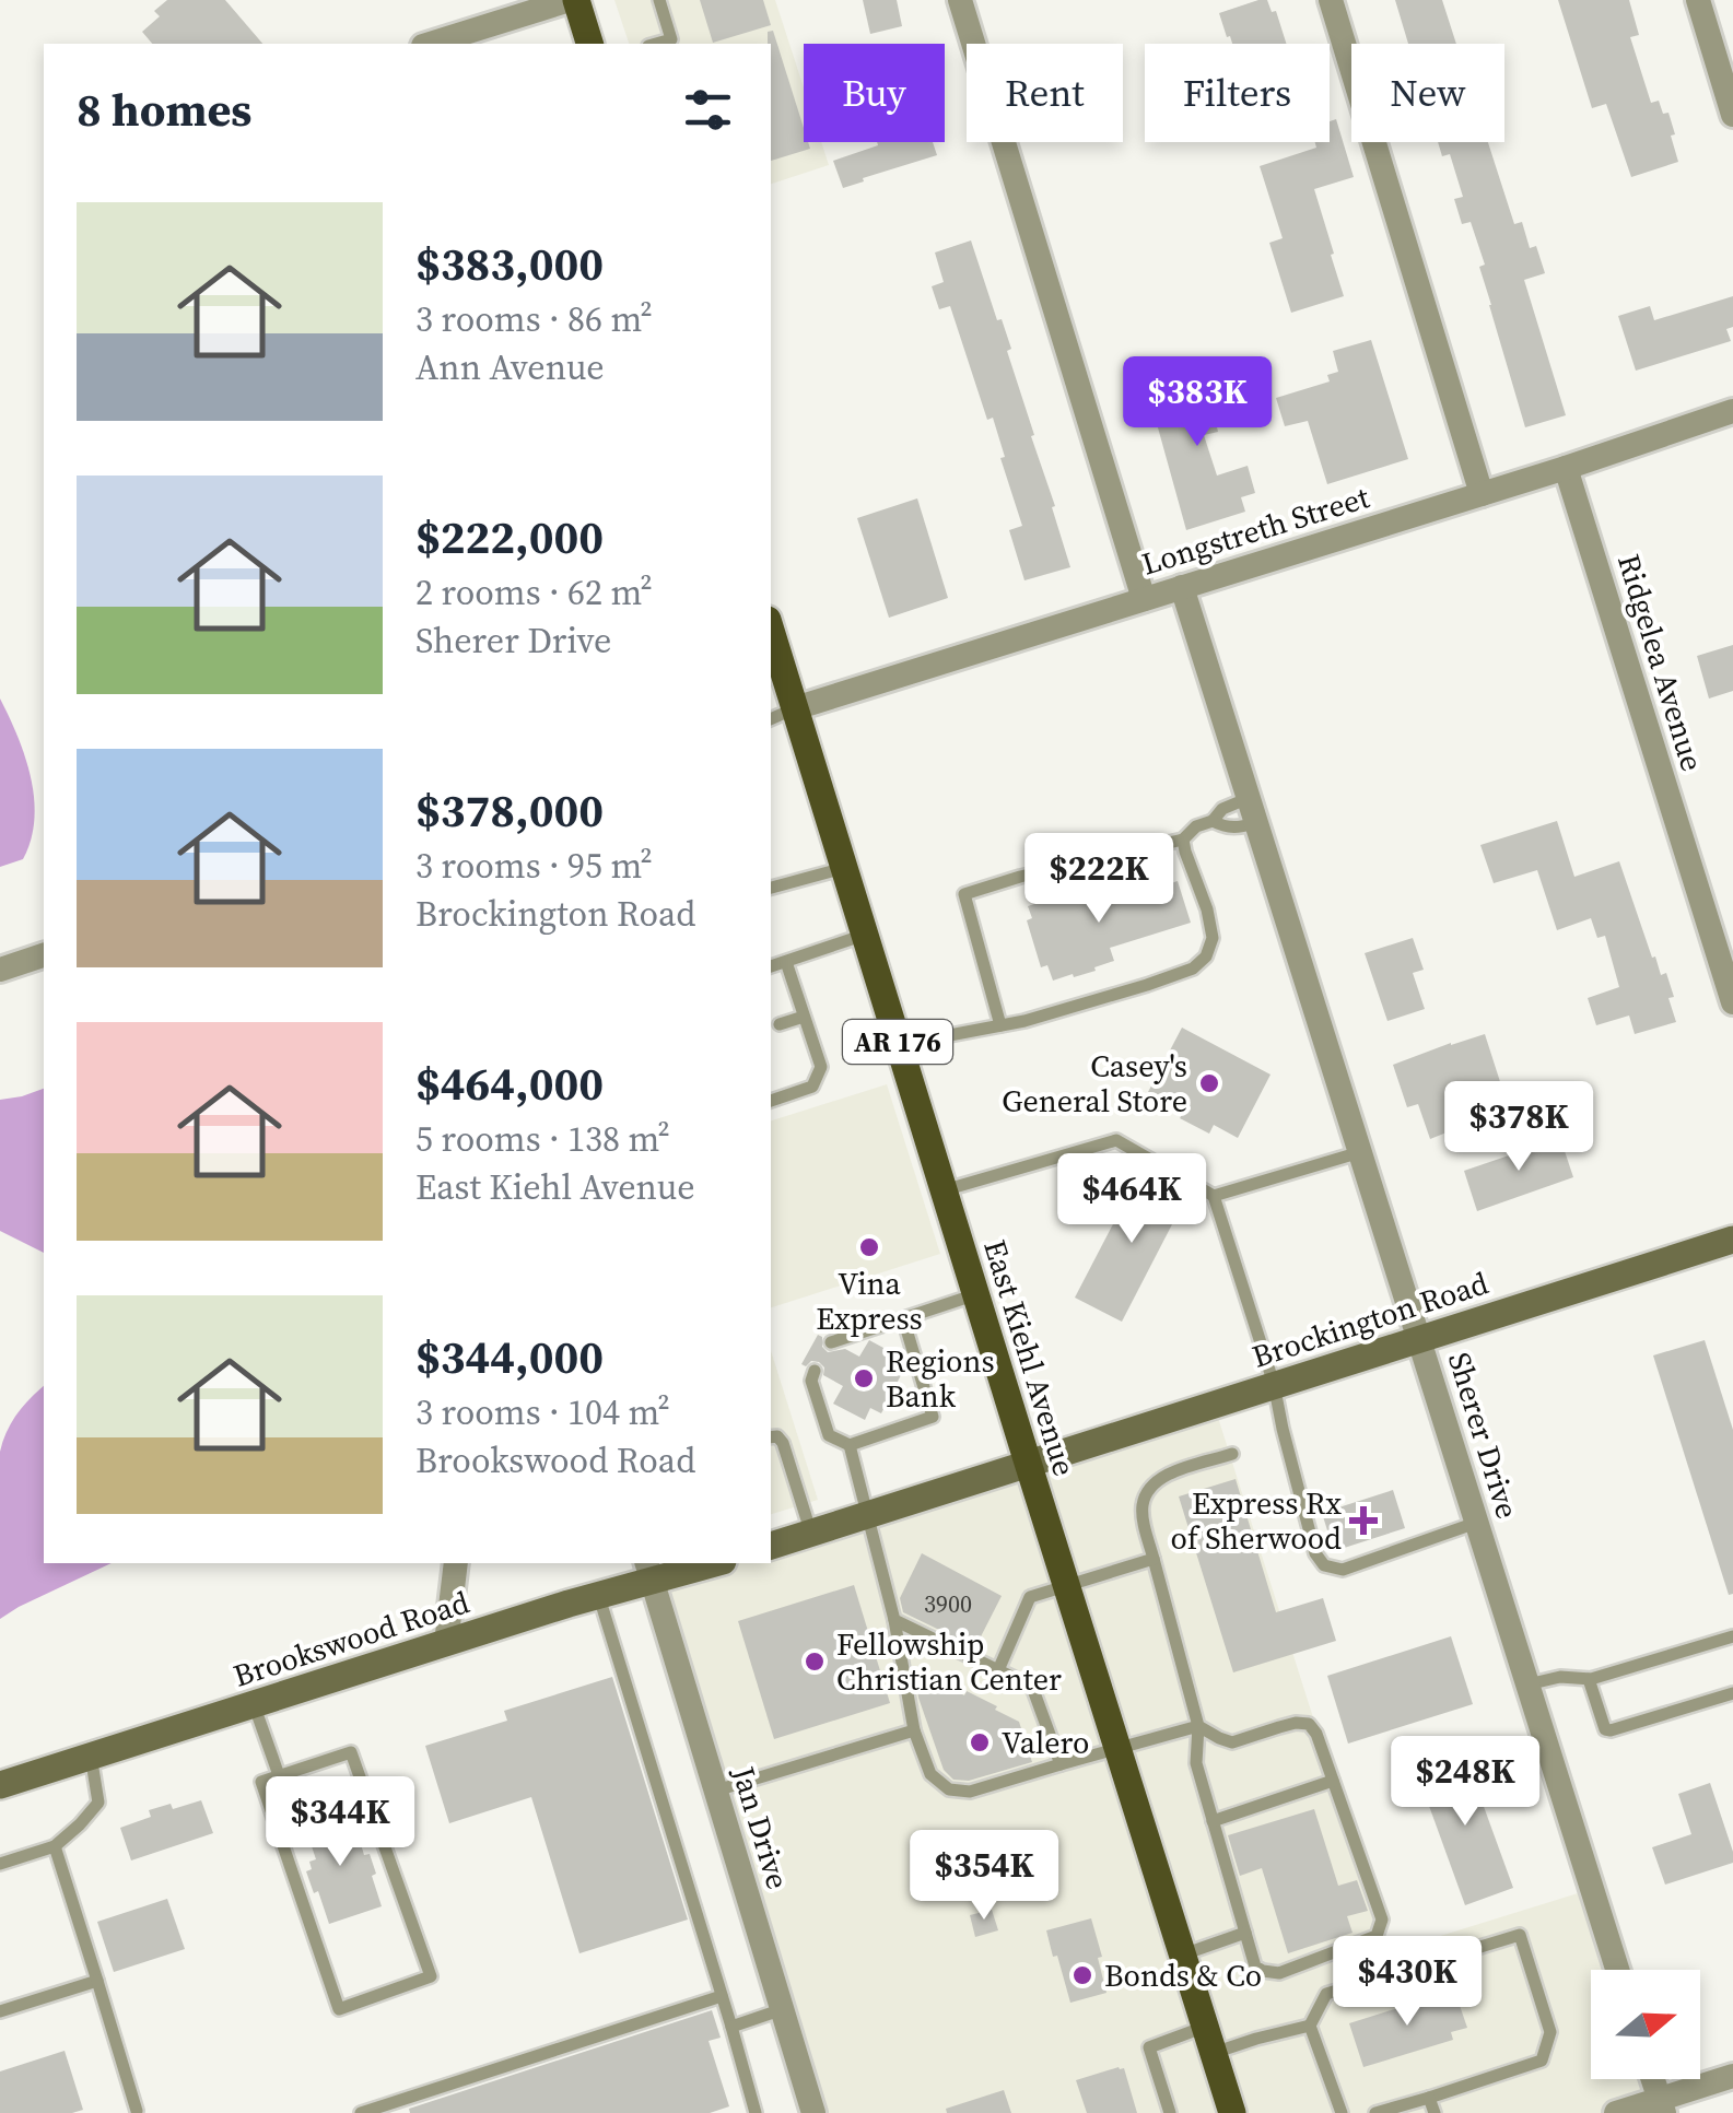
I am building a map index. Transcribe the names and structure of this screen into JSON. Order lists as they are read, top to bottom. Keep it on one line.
{"streets":{"main road":["AR 176","Brockington Road","East Kiehl Avenue","Brookswood Road"],"street":["Longstreth Street","Ridgelea Avenue","Sherer Drive","Jan Drive"]},"crossings":[["Longstreth Street","Ridgelea Avenue"],["Longstreth Street","East Kiehl Avenue"],["Longstreth Street","Sherer Drive"],["Brockington Road","East Kiehl Avenue"],["Brockington Road","Sherer Drive"],["Brookswood Road","Jan Drive"]],"places":{"other":["Casey's General Store","Vina Express","Regions Bank","Fellowship Christian Center","Valero","Bonds & Co"],"health":["Express Rx of Sherwood"]},"house_numbers":["3900"],"north":"right","page":{"chip":["Buy","Rent","Filters","New"],"heading":"8 homes","list":[{"name":"$383,000","note":"3 rooms · 86 m² · Ann Avenue"},{"name":"$222,000","note":"2 rooms · 62 m² · Sherer Drive"},{"name":"$378,000","note":"3 rooms · 95 m² · Brockington Road"},{"name":"$464,000","note":"5 rooms · 138 m² · East Kiehl Avenue"},{"name":"$344,000","note":"3 rooms · 104 m² · Brookswood Road"}],"price":["$383K","$222K","$378K","$464K","$248K","$344K","$354K","$430K"]}}
